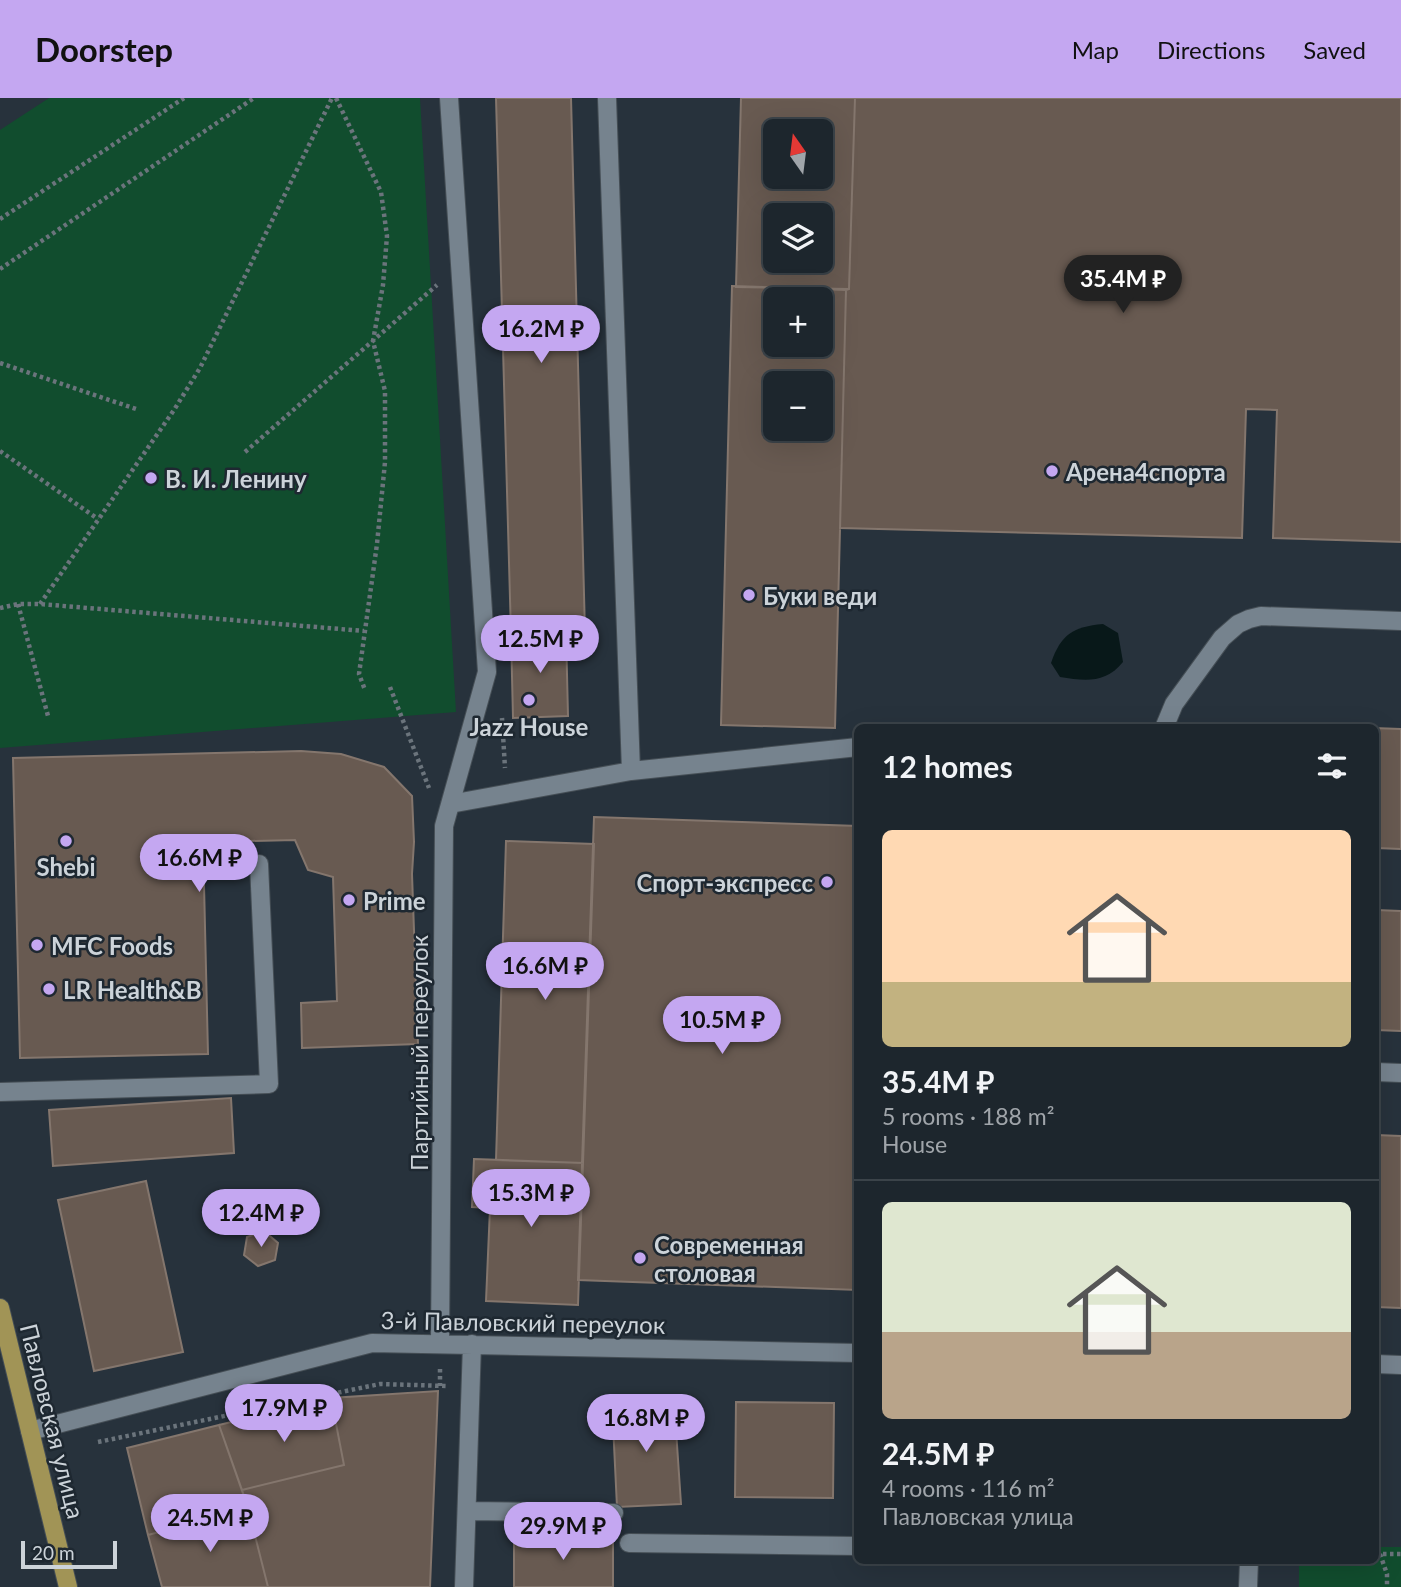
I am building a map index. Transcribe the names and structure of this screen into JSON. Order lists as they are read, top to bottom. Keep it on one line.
{"streets":{"main road":["Павловская улица"],"street":["Партийный переулок","3-й Павловский переулок"]},"crossings":[["Партийный переулок","3-й Павловский переулок"],["3-й Павловский переулок","Павловская улица"]],"places":["Арена4спорта","В. И. Ленину","Буки веди","Jazz House","Shebi","Спорт-экспресс","Prime","MFC Foods","LR Health&B","Современная столовая"],"scale_bar":"20 m","north":"top","page":{"header":"Doorstep","nav":["Map","Directions","Saved"],"map_buttons":["+","−"],"price":["35.4M ₽","16.2M ₽","12.5M ₽","16.6M ₽","16.6M ₽","10.5M ₽","15.3M ₽","12.4M ₽","17.9M ₽","16.8M ₽","24.5M ₽","29.9M ₽"],"heading":"12 homes","list":[{"name":"35.4M ₽","note":"5 rooms · 188 m² · House"},{"name":"24.5M ₽","note":"4 rooms · 116 m² · Павловская улица"}],"scale":"20 m"}}
